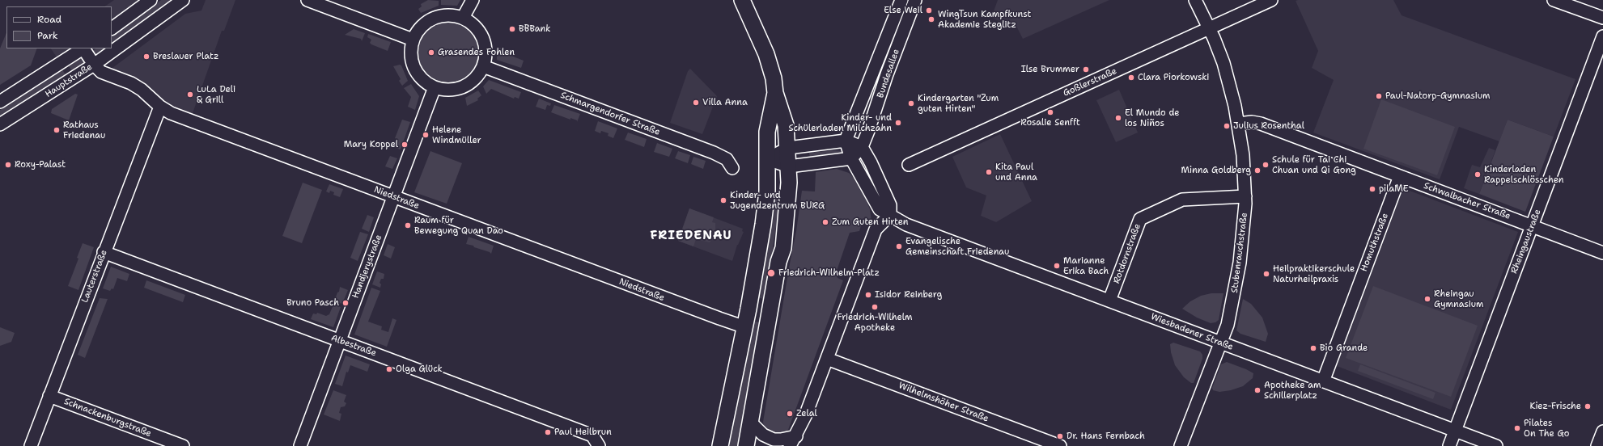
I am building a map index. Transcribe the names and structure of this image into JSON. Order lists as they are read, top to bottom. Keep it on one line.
{"streets":{"street":["Bundesallee","Hauptstraße","Goßlerstraße","Schmargendorfer Straße","Niedstraße","Schwalbacher Straße","Rheingaustraße","Homuthstraße","Stubenrauchstraße","Rotdornstraße","Handjerystraße","Lauterstraße","Wiesbadener Straße","Albestraße","Wilhelmshöher Straße","Schnackenburgstraße"]},"crossings":[["Hauptstraße","Niedstraße"],["Goßlerstraße","Stubenrauchstraße"],["Schmargendorfer Straße","Handjerystraße"],["Niedstraße","Handjerystraße"],["Niedstraße","Lauterstraße"],["Schwalbacher Straße","Rheingaustraße"],["Schwalbacher Straße","Homuthstraße"],["Schwalbacher Straße","Stubenrauchstraße"],["Rheingaustraße","Wiesbadener Straße"],["Homuthstraße","Wiesbadener Straße"],["Stubenrauchstraße","Rotdornstraße"],["Stubenrauchstraße","Wiesbadener Straße"],["Rotdornstraße","Wiesbadener Straße"],["Handjerystraße","Albestraße"],["Lauterstraße","Albestraße"],["Lauterstraße","Schnackenburgstraße"]],"districts":["FRIEDENAU"],"places":["Else Weil","WingTsun Kampfkunst Akademie Steglitz","BBBank","Grasendes Fohlen","Breslauer Platz","Ilse Brummer","Clara Piorkowski","LuLa Deli & Grill","Paul-Natorp-Gymnasium","Villa Anna","Kindergarten \"Zum guten Hirten\"","Rosalie Senfft","El Mundo de los Niños","Kinder- und Schülerladen Milchzahn","Julius Rosenthal","Rathaus Friedenau","Helene Windmüller","Mary Koppel","Roxy-Palast","Schule für Tai Chi Chuan und Qi Gong","Minna Goldberg","Kita Paul und Anna","Kinderladen Rappelschlösschen","pilaME","Kinder- und Jugendzentrum BURG","Zum Guten Hirten","Raum für Bewegung Quan Dao","Evangelische Gemeinschaft Friedenau","Marianne Erika Bach","Friedrich-Wilhelm-Platz","Heilpraktikerschule Naturheilpraxis","Isidor Reinberg","Rheingau Gymnasium","Bruno Pasch","Friedrich-Wilhelm Apotheke","Bio Grande","Olga Glück","Apotheke am Schillerplatz","Kiez-Frische","Zelal","Pilates On The Go","Paul Heilbrun","Dr. Hans Fernbach"],"legend":["Road","Park"]}
